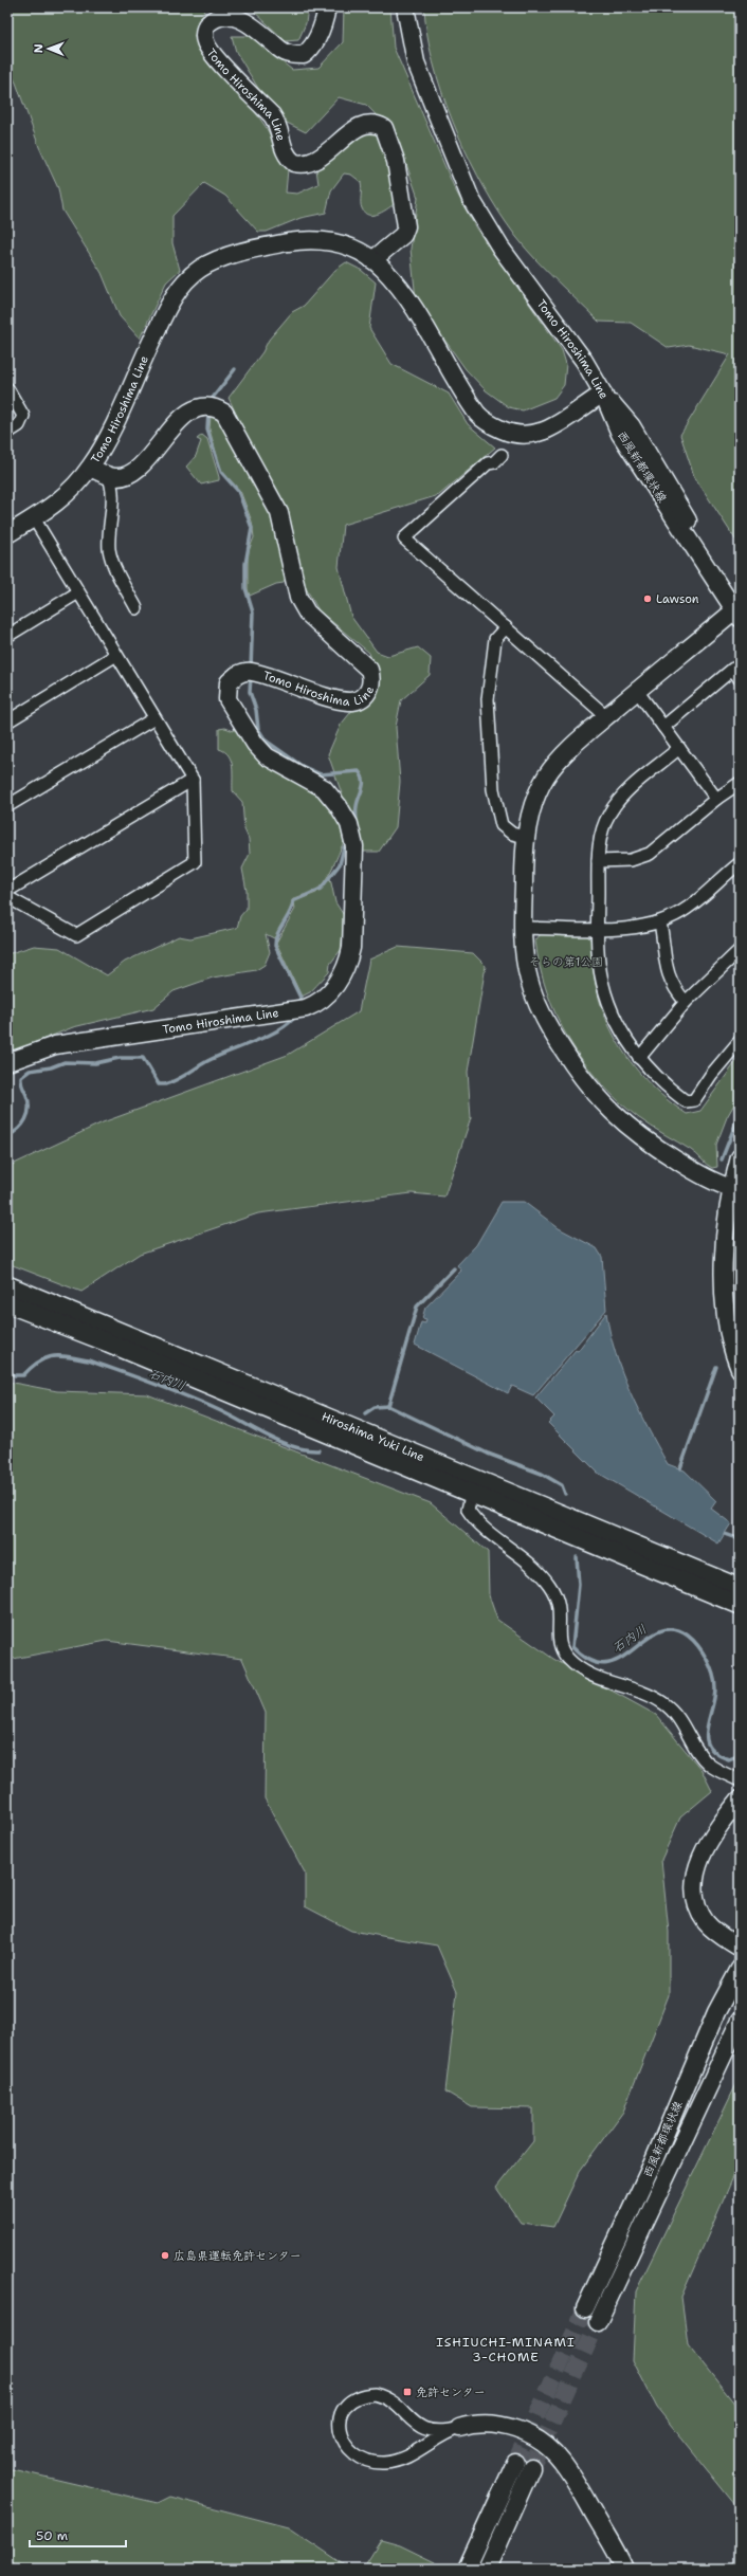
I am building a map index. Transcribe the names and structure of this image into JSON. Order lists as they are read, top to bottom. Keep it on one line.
{"streets":{"main road":["Tomo Hiroshima Line","西風新都環状線","Hiroshima Yuki Line"]},"crossings":[["Tomo Hiroshima Line","西風新都環状線"]],"districts":["ISHIUCHI-MINAMI 3-CHOME"],"water":["石内川"],"parks":["そらの第1公園"],"places":{"other":["Lawson","広島県運転免許センター"],"transit":["免許センター"]},"scale_bar":"50 m","north":"left"}
